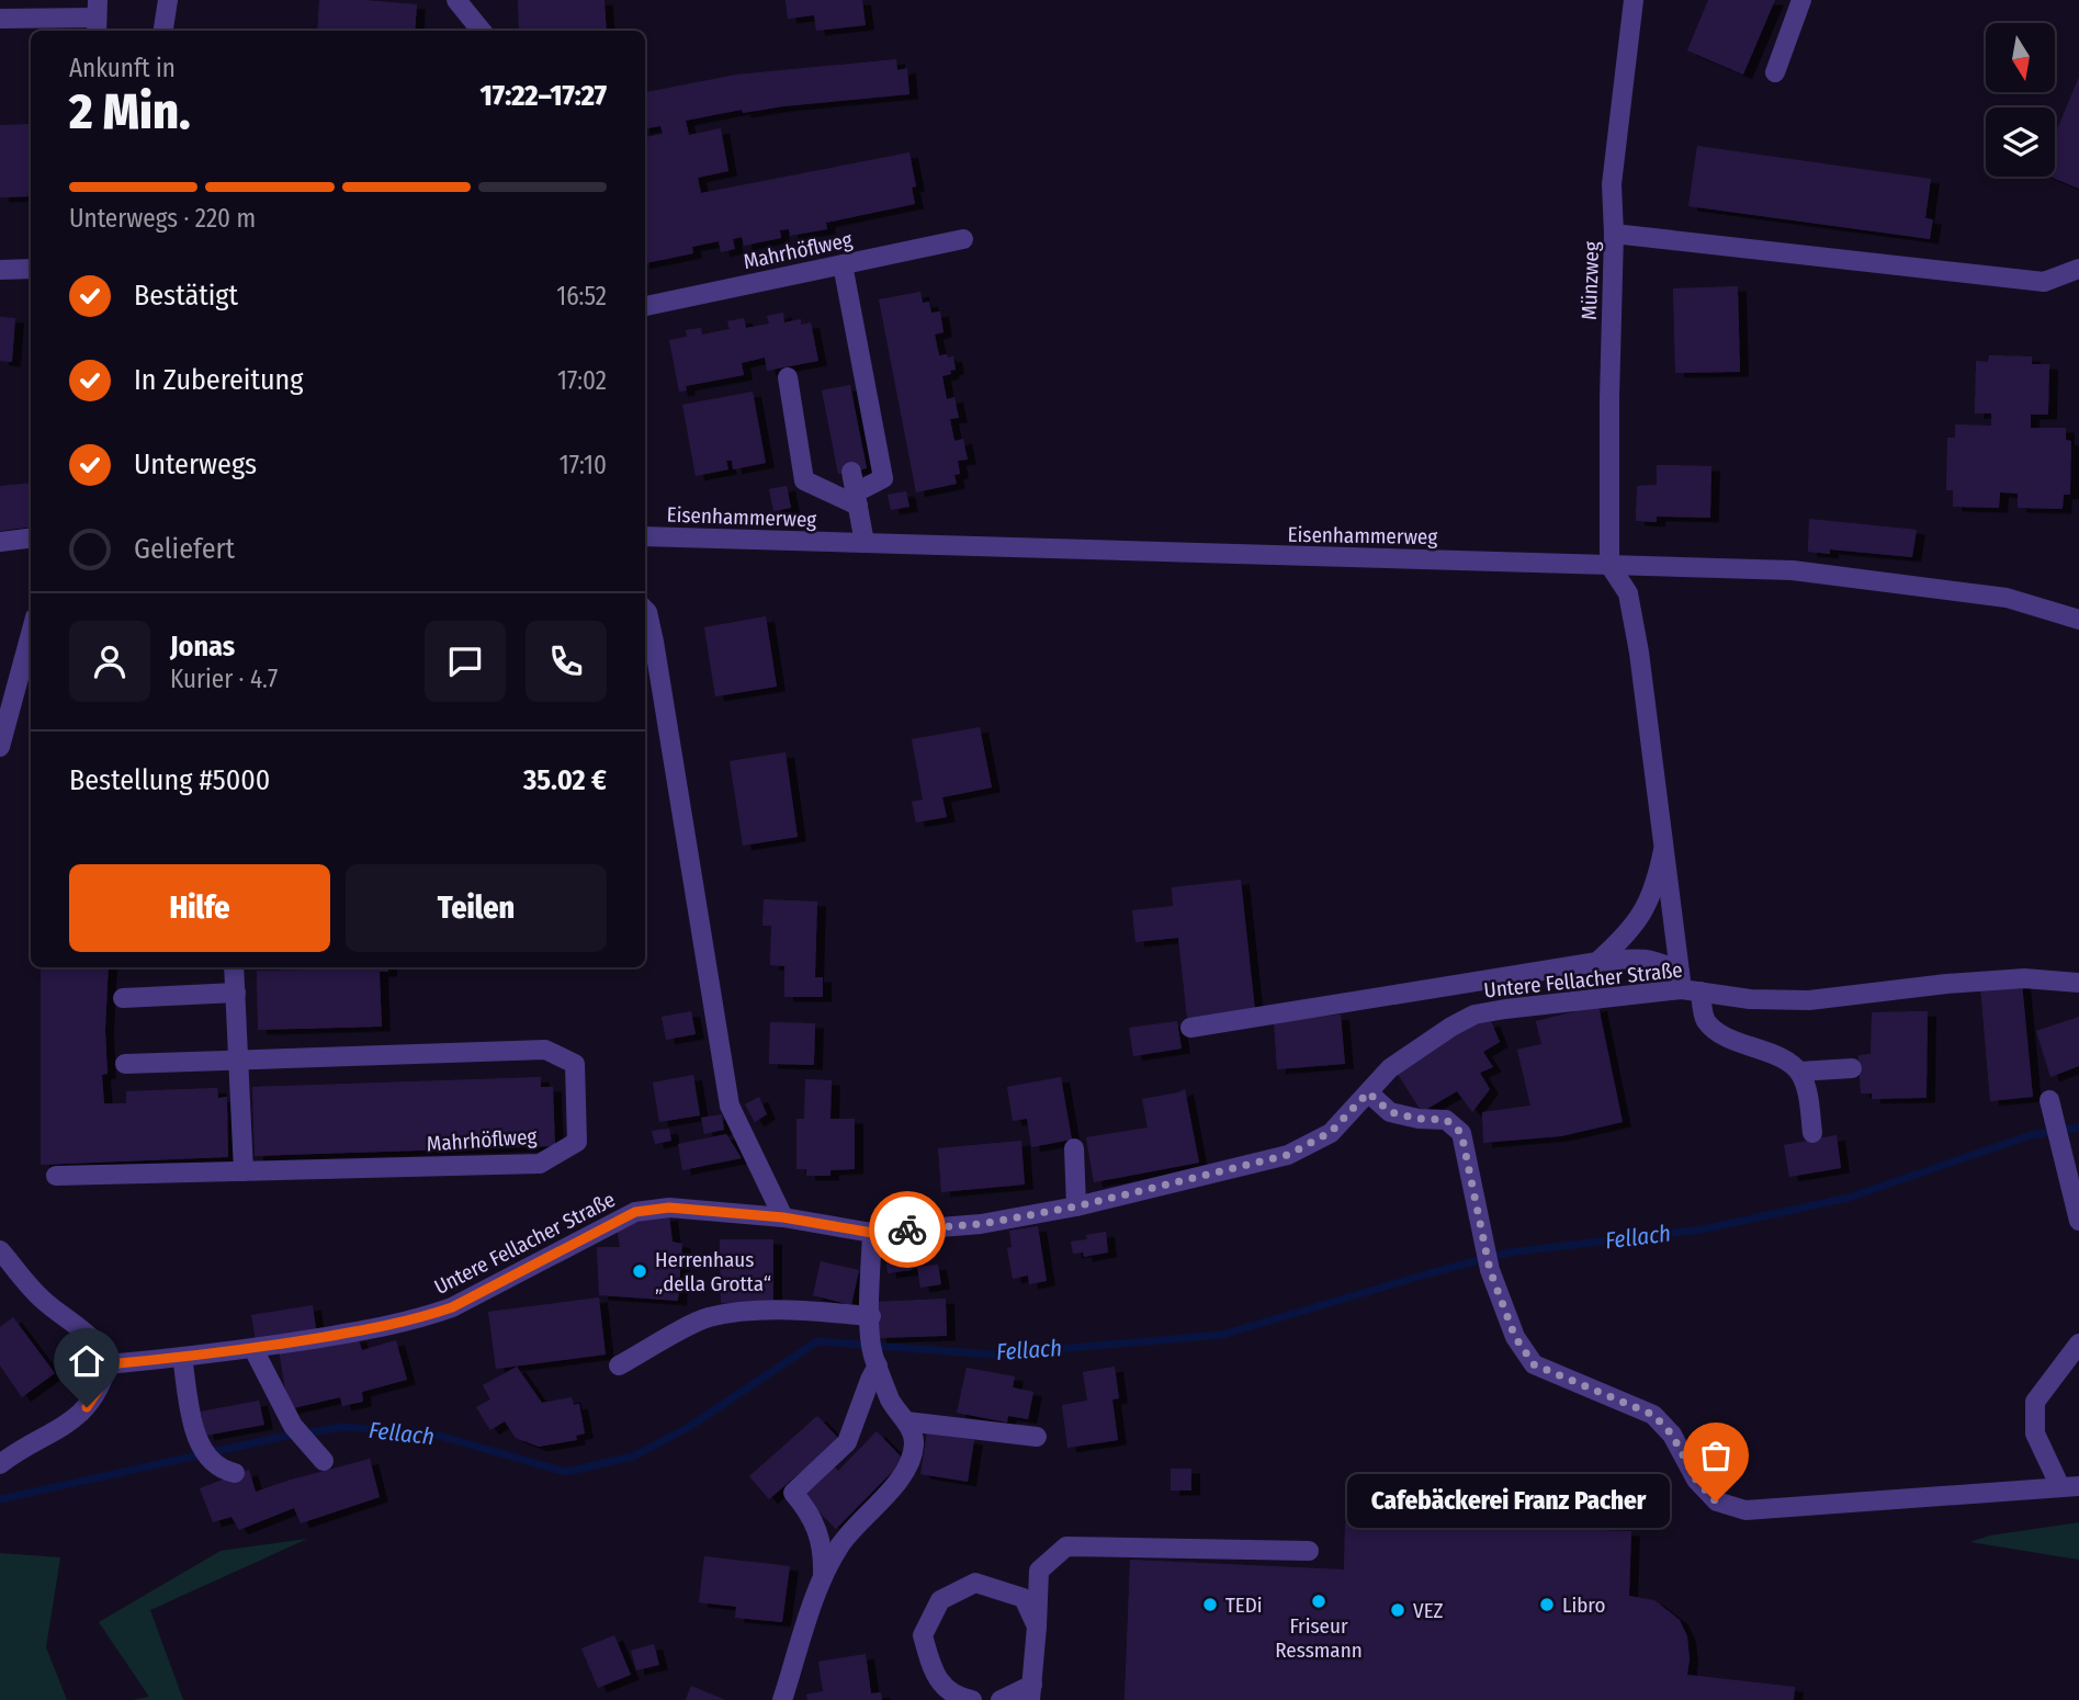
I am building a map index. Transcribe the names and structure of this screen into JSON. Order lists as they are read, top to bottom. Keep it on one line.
{"streets":{"street":["Mahrhöflweg","Münzweg","Eisenhammerweg","Untere Fellacher Straße"]},"crossings":[["Münzweg","Eisenhammerweg"]],"water":["Fellach"],"places":["Herrenhaus „della Grotta“","Cafebäckerei Franz Pacher","Friseur Ressmann","TEDi","Libro","VEZ"],"north":"bottom","page":{"heading":["2 Min.","Ankunft in","17:22–17:27"],"panel":["Jonas","Kurier · 4.7","Bestellung #5000","35.02 €"],"bar":"Unterwegs · 220 m","list":[["Bestätigt","16:52"],["In Zubereitung","17:02"],["Unterwegs","17:10"],"Geliefert"],"buttons":["Hilfe","Teilen"],"bubble":"Cafebäckerei Franz Pacher"}}
